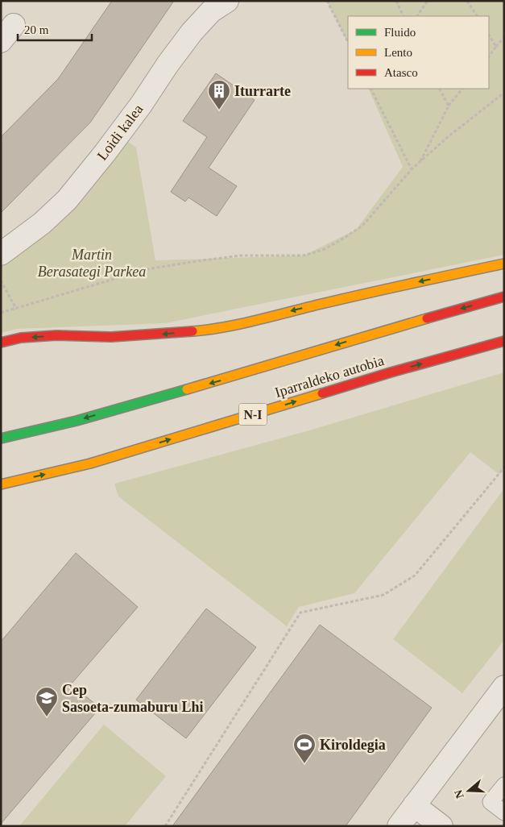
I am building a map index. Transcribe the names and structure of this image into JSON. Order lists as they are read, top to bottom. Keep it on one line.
{"streets":{"highway":["Iparraldeko autobia","N-I"],"street":["Loidi kalea"]},"parks":["Martin Berasategi Parkea"],"places":{"building":["Iturrarte"],"school or university":["Cep Sasoeta-zumaburu Lhi"],"sports":["Kiroldegia"]},"legend":["Fluido","Lento","Atasco"],"scale_bar":"20 m","north":"left"}
